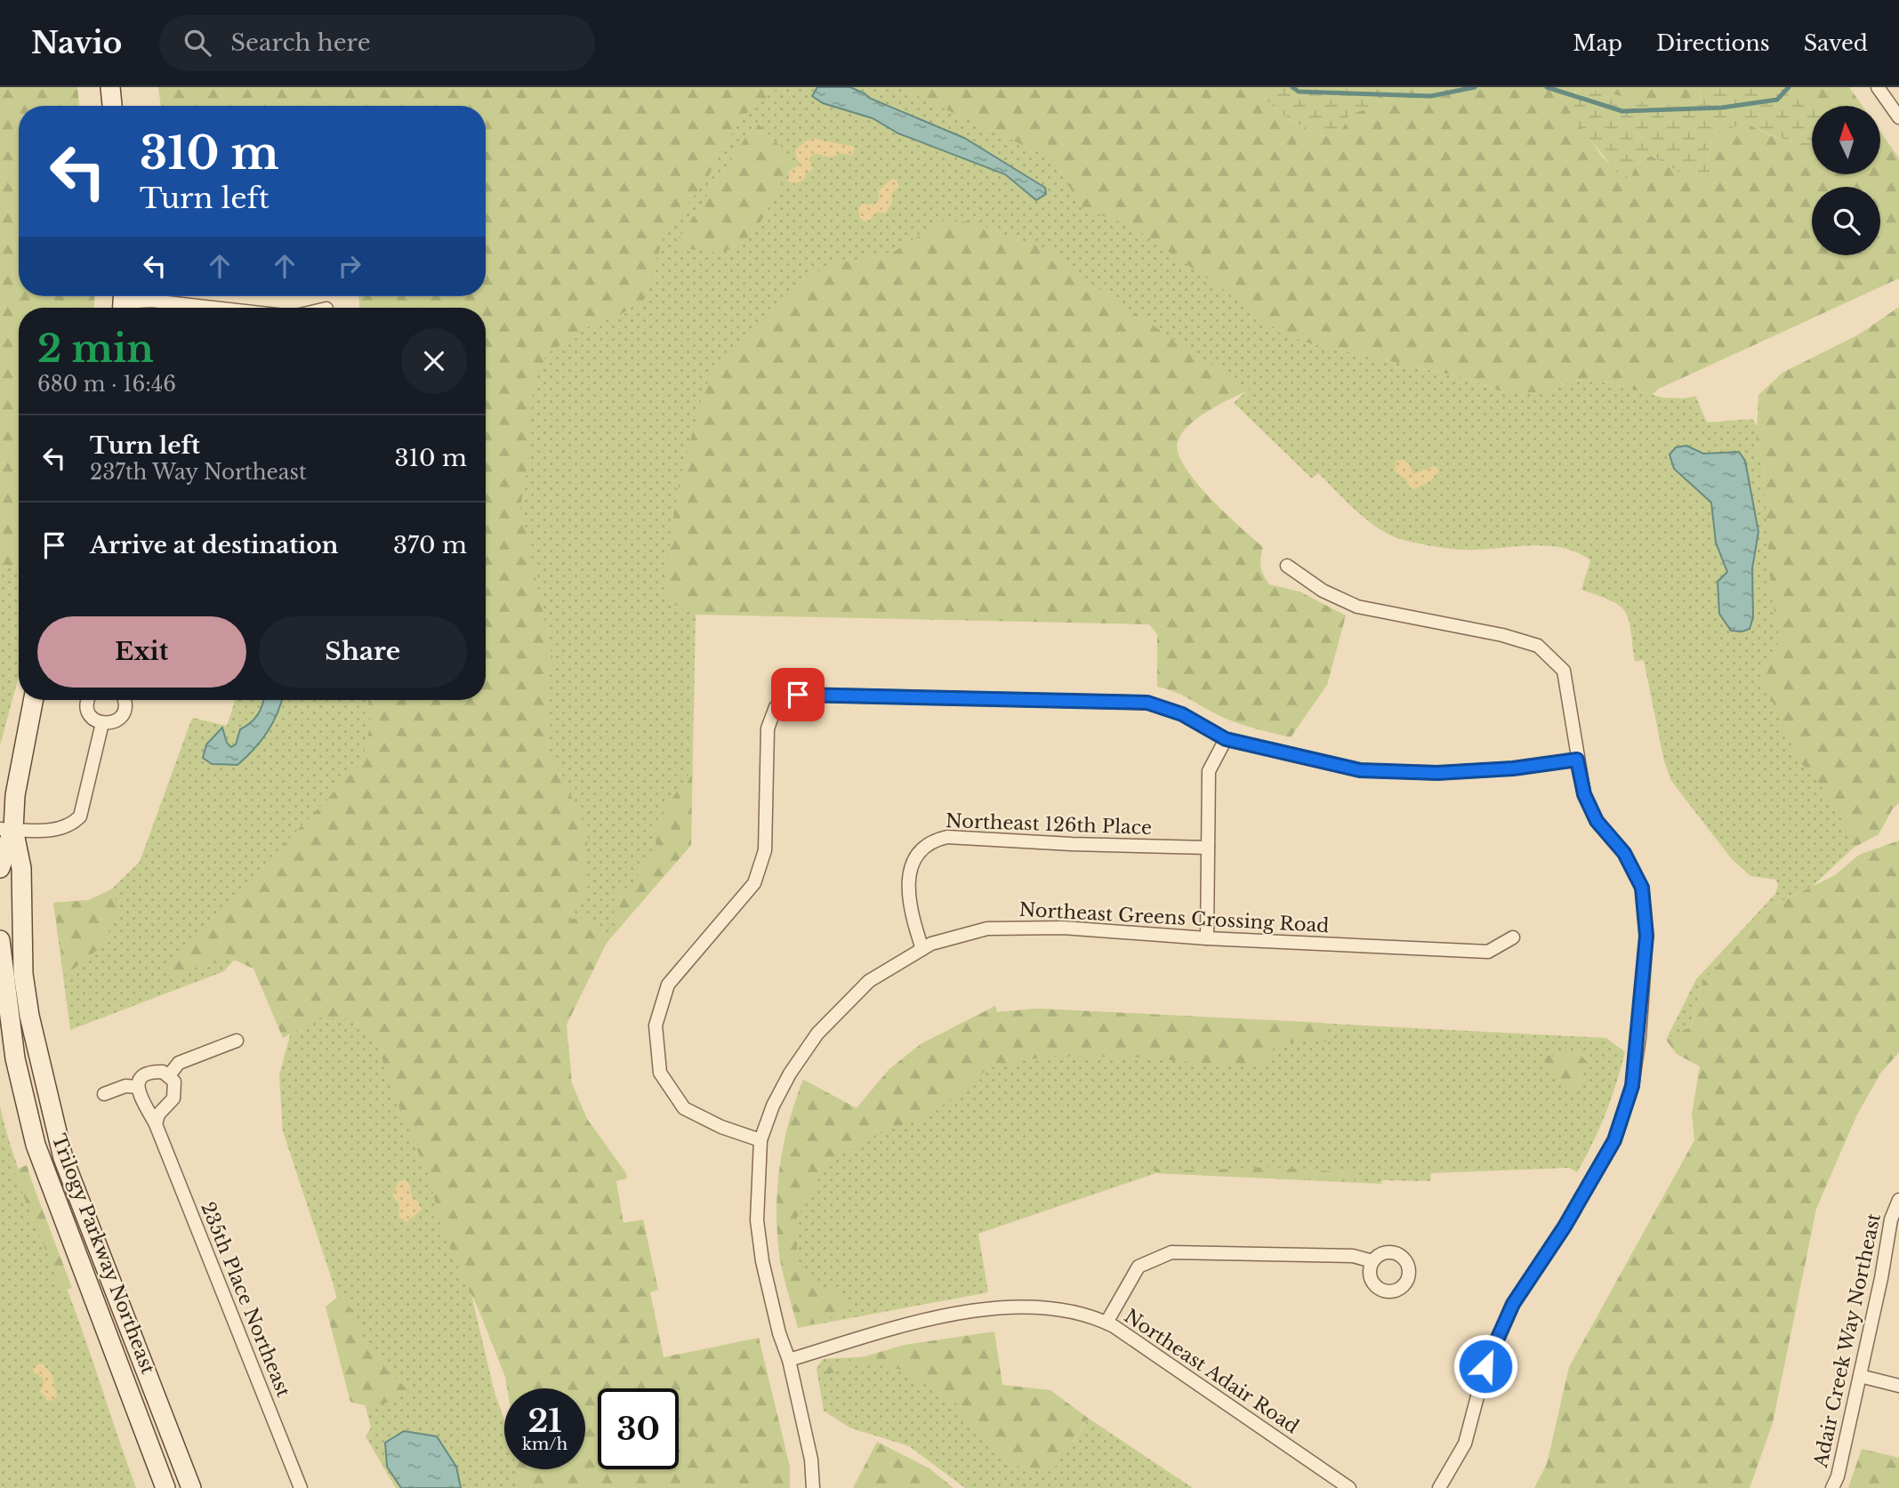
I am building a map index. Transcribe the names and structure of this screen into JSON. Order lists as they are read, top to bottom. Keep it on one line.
{"streets":{"street":["Northeast 126th Place","Northeast Greens Crossing Road","Trilogy Parkway Northeast","235th Place Northeast","Adair Creek Way Northeast","Northeast Adair Road"]},"crossings":[["Northeast 126th Place","Northeast Greens Crossing Road"],["Northeast Greens Crossing Road","Northeast Adair Road"]],"north":"top","page":{"header":"Navio","search":"Search here","nav":["Map","Directions","Saved"],"turn":["310 m","Turn left"],"heading":["2 min","680 m · 16:46"],"list":[{"name":"Turn left","note":"237th Way Northeast","value":"310 m"},{"name":"Arrive at destination","value":"370 m"}],"buttons":["Exit","Share"],"speed":"21 km/h","limit":"30"}}
